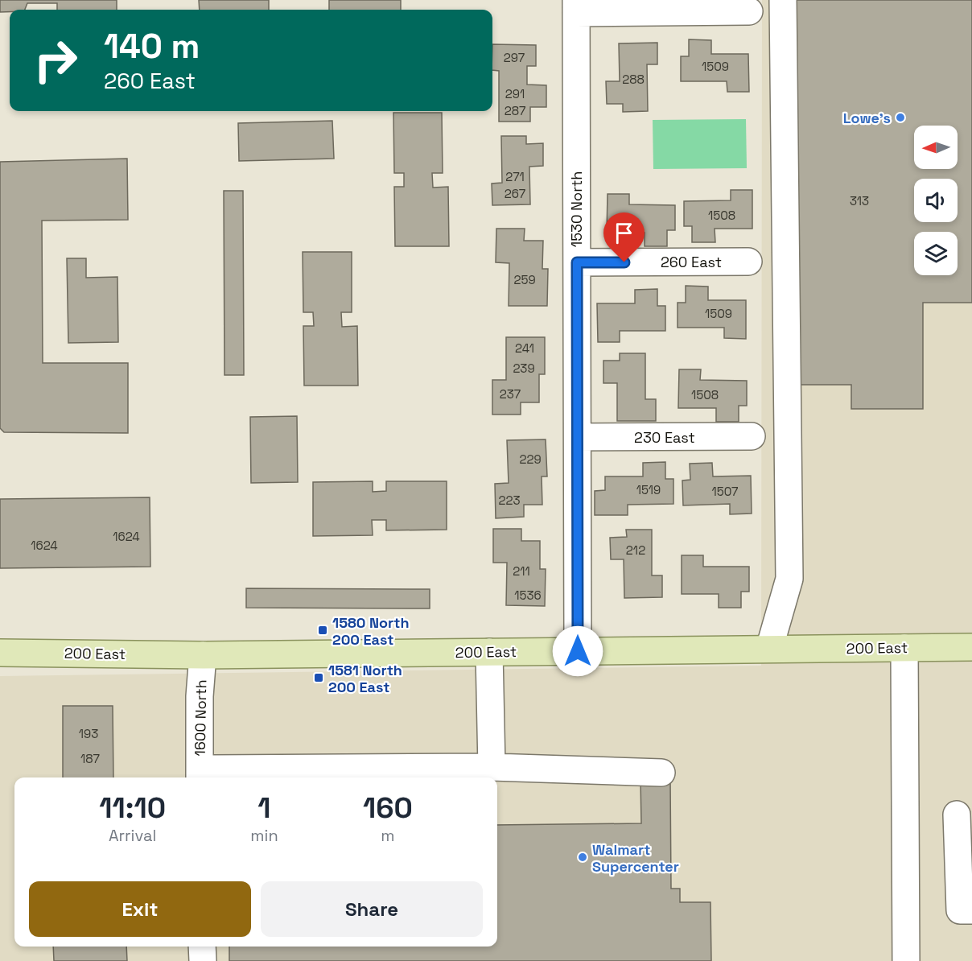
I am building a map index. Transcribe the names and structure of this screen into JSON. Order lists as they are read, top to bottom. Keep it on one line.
{"streets":{"main road":["200 East"],"street":["1530 North","260 East","230 East","1600 North"]},"crossings":[["1530 North","260 East"],["1530 North","230 East"],["1530 North","200 East"],["200 East","1600 North"]],"places":{"other":["Lowe's","Walmart Supercenter"],"transit":["1580 North 200 East","1581 North 200 East"]},"house_numbers":["297","1509","288","291","287","271","267","313","1508","259","1509","241","239","237","1508","229","1519","1507","223","1624","1624","212","211","1536","193","187"],"north":"left","page":{"turn":["140 m","260 East"],"eta":["11:10","Arrival","1","min","160","m"],"buttons":["Exit","Share"]}}
